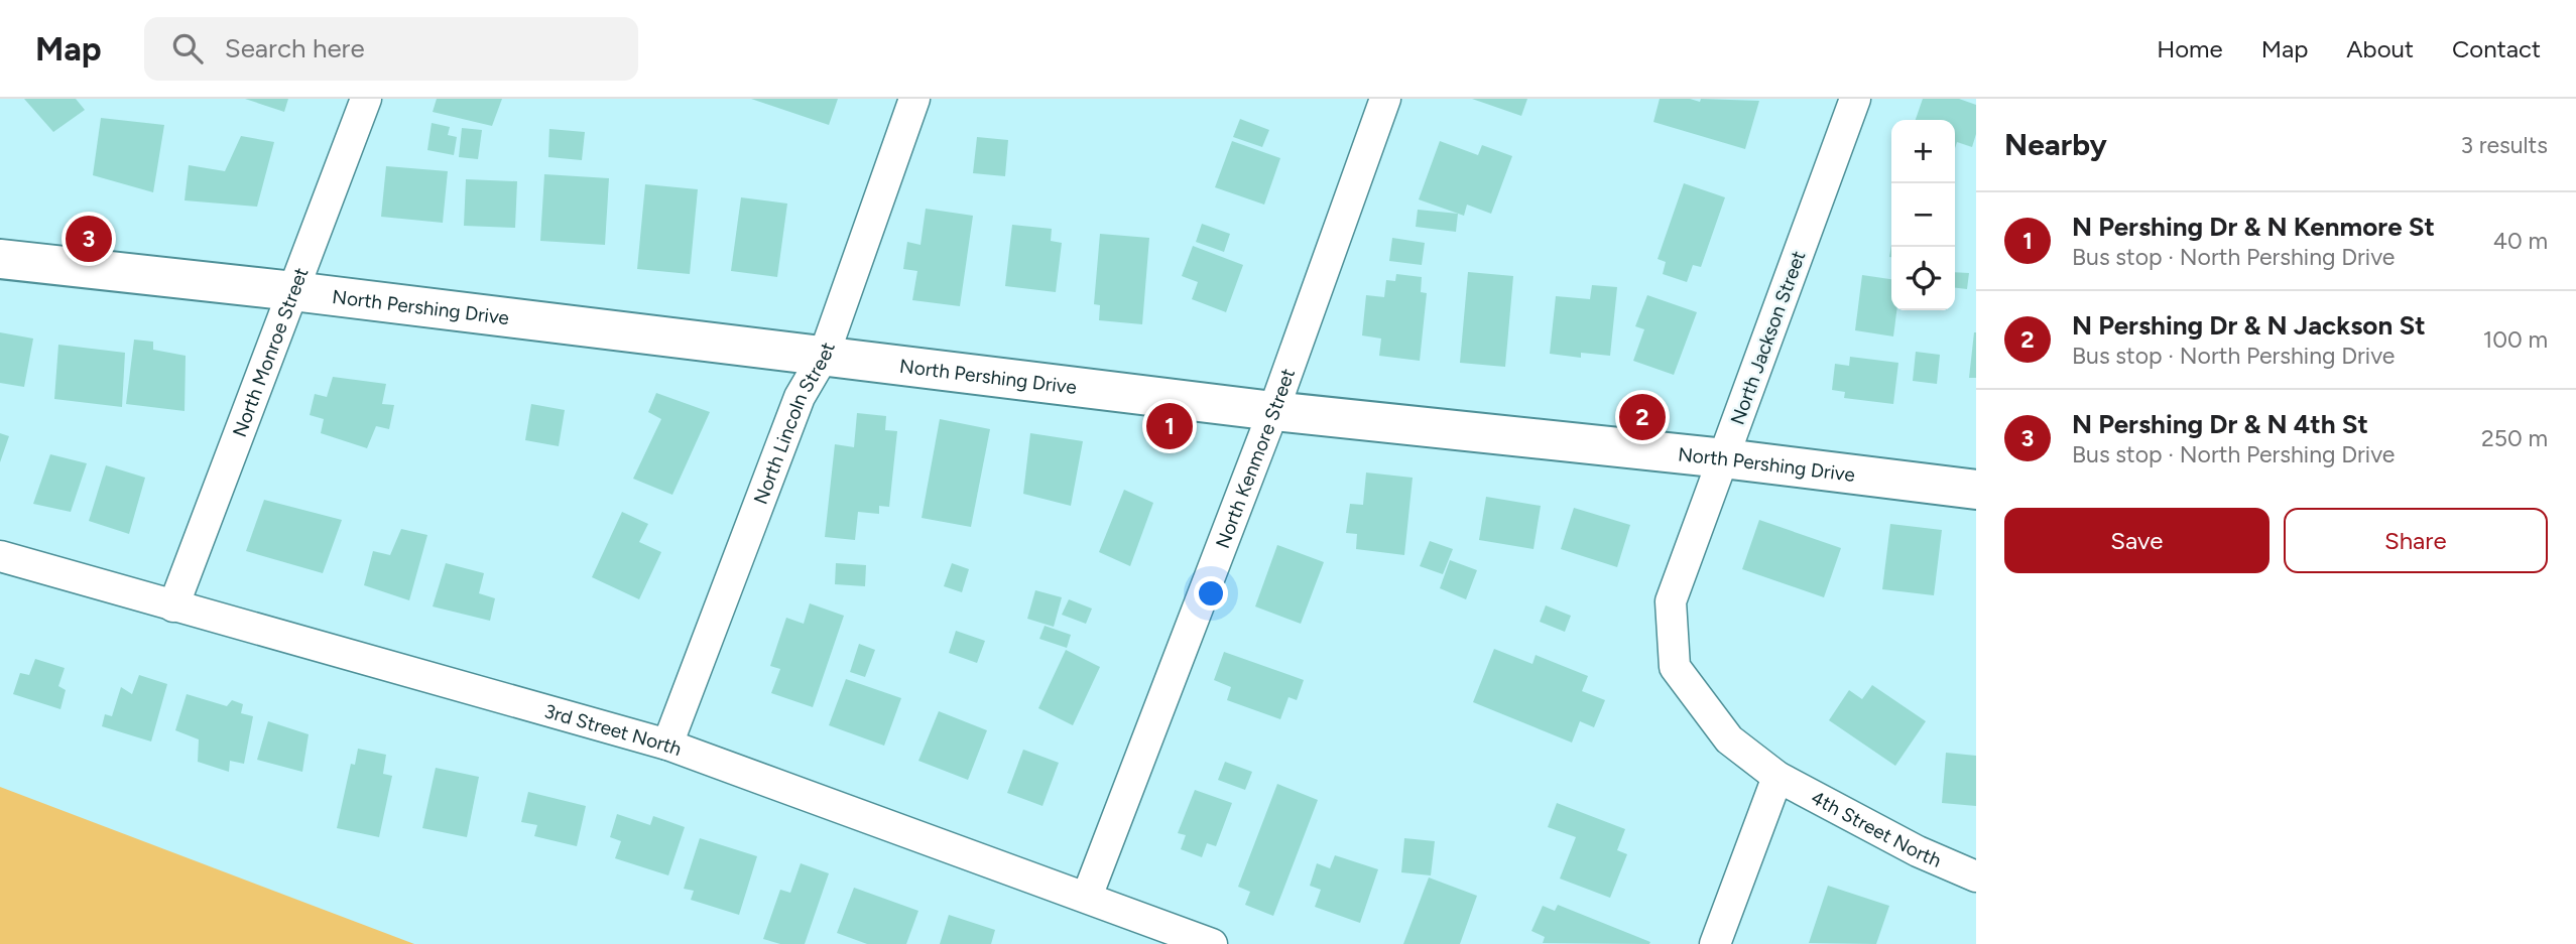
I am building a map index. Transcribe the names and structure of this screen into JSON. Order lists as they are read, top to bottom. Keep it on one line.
{"streets":{"street":["North Pershing Drive","North Jackson Street","North Monroe Street","North Lincoln Street","North Kenmore Street","3rd Street North","4th Street North"]},"crossings":[["North Pershing Drive","North Jackson Street"],["North Pershing Drive","North Monroe Street"],["North Pershing Drive","North Lincoln Street"],["North Pershing Drive","North Kenmore Street"],["North Jackson Street","4th Street North"],["North Monroe Street","3rd Street North"],["North Lincoln Street","3rd Street North"],["North Kenmore Street","3rd Street North"]],"page":{"header":"Map","search":"Search here","nav":["Home","Map","About","Contact"],"heading":["Nearby","3 results"],"map_buttons":["+","−"],"list":[{"mark":"1","name":"N Pershing Dr & N Kenmore St","note":"Bus stop · North Pershing Drive","value":"40 m"},{"mark":"2","name":"N Pershing Dr & N Jackson St","note":"Bus stop · North Pershing Drive","value":"100 m"},{"mark":"3","name":"N Pershing Dr & N 4th St","note":"Bus stop · North Pershing Drive","value":"250 m"}],"pins":["3","2","1"],"buttons":["Save","Share"]}}
